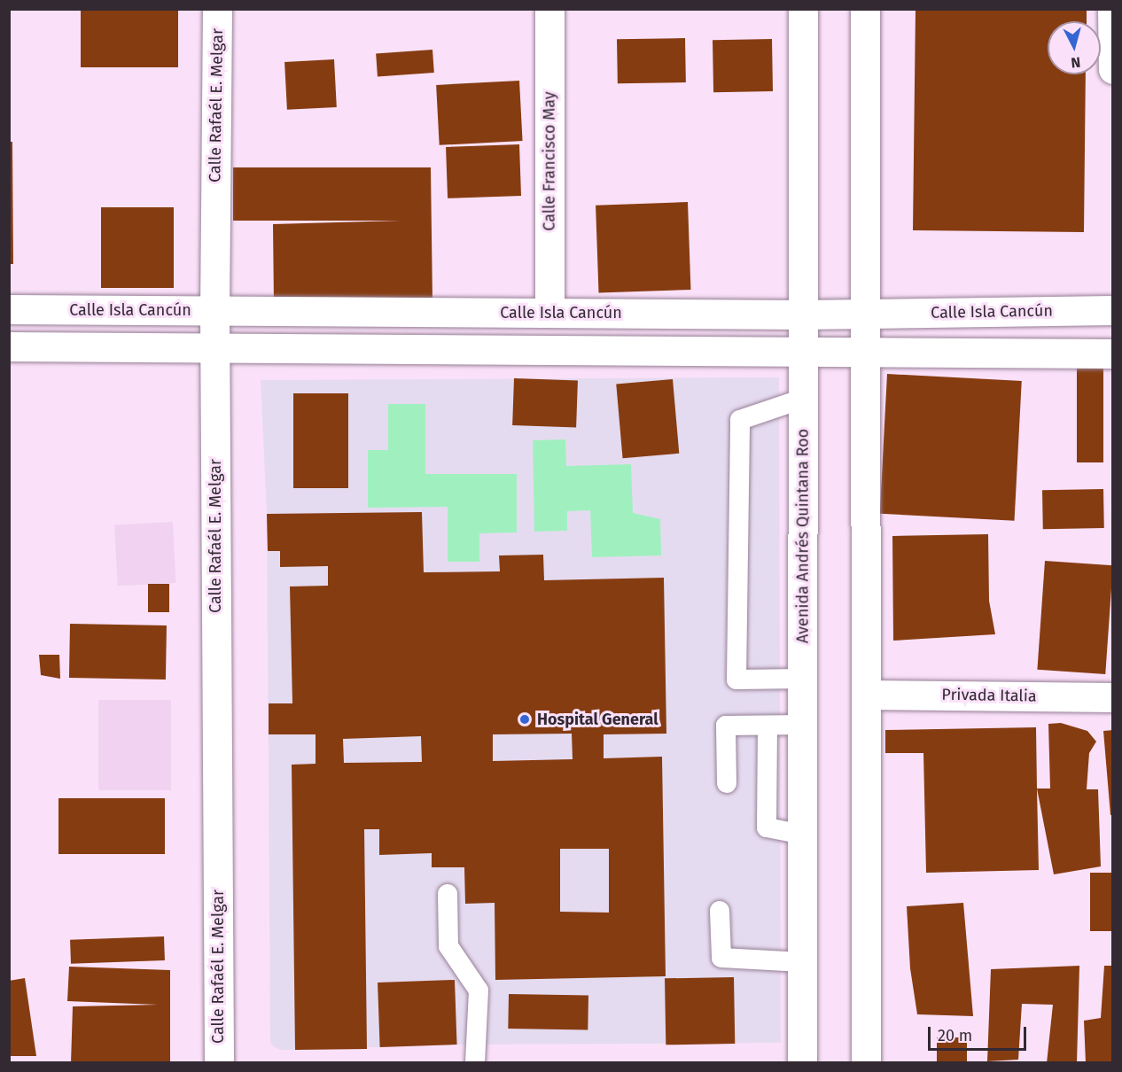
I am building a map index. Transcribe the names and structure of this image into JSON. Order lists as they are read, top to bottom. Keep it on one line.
{"streets":{"street":["Calle Rafaél E. Melgar","Calle Francisco May","Calle Isla Cancún","Avenida Andrés Quintana Roo","Privada Italia"]},"crossings":[["Calle Rafaél E. Melgar","Calle Isla Cancún"],["Calle Francisco May","Calle Isla Cancún"],["Calle Isla Cancún","Avenida Andrés Quintana Roo"]],"places":["Hospital General"],"scale_bar":"20 m","north":"bottom"}
